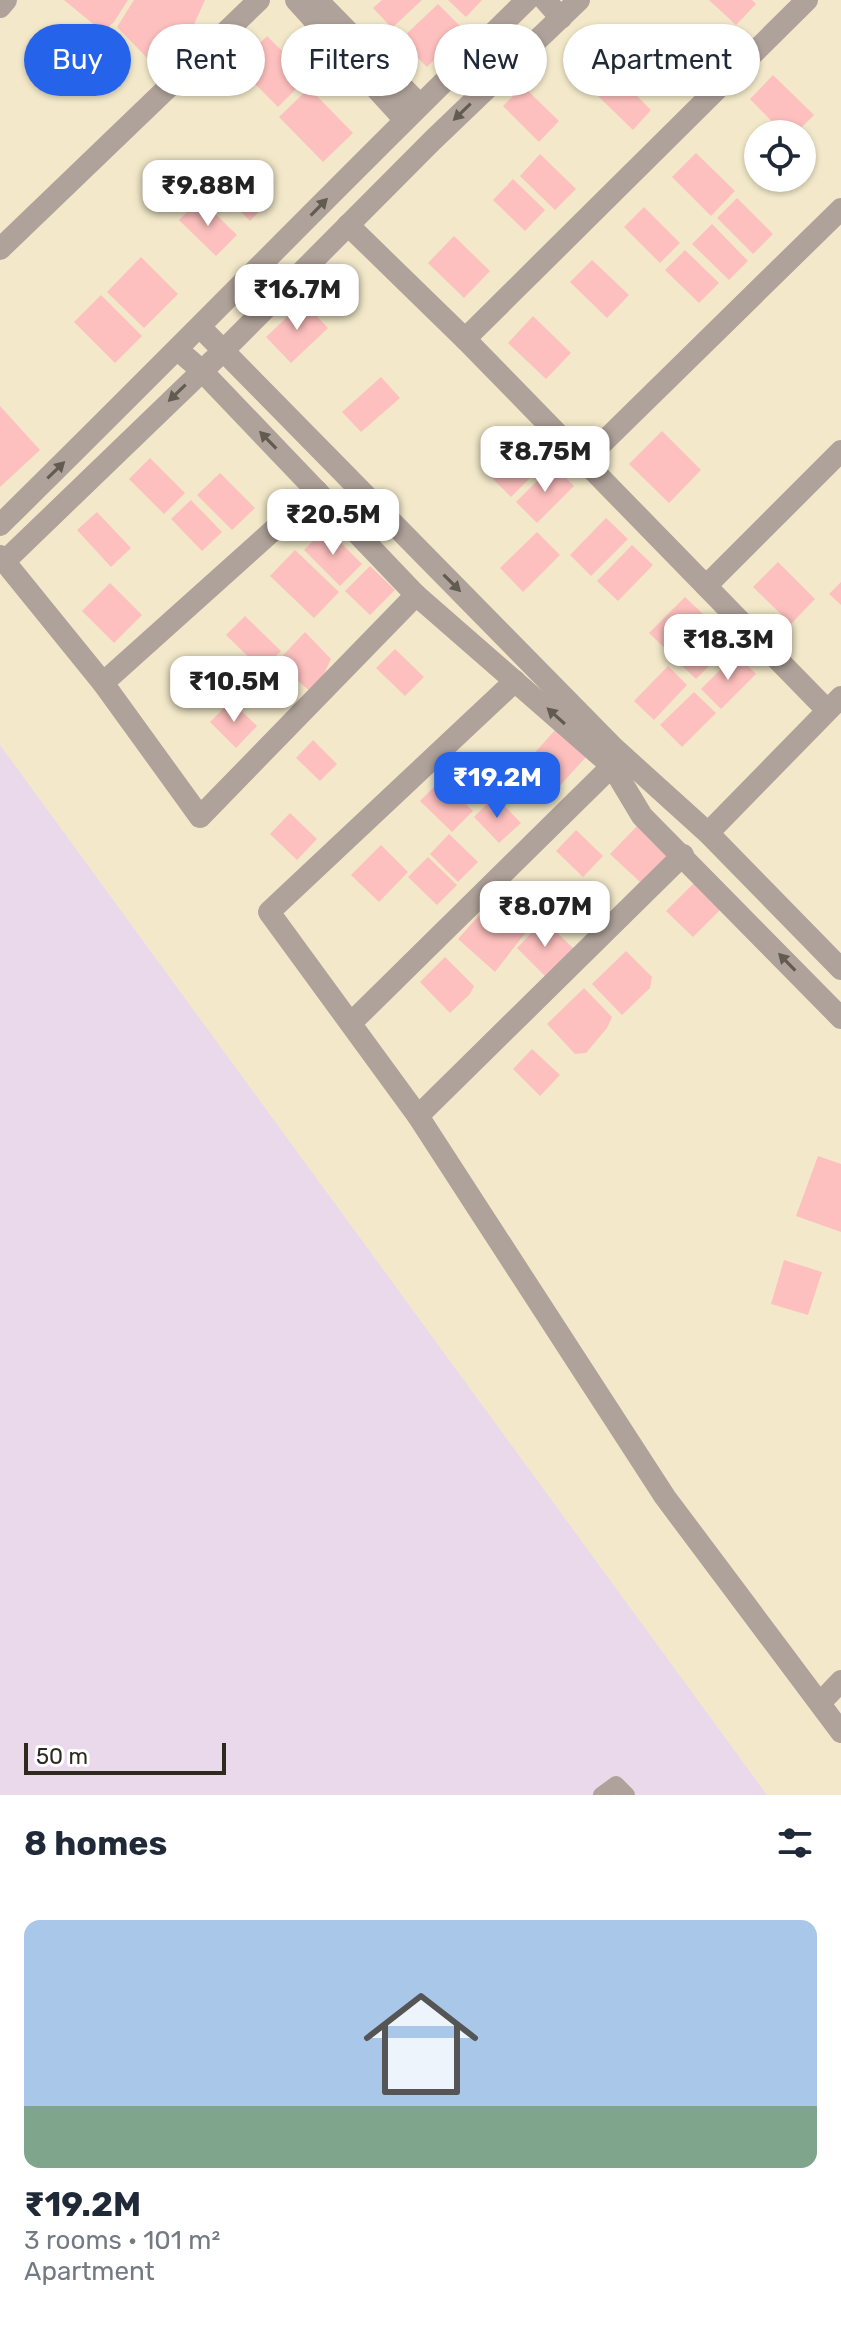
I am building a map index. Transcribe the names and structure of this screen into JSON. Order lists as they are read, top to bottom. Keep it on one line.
{"scale_bar":"50 m","page":{"chip":["Buy","Rent","Filters","New","Apartment"],"price":["₹9.88M","₹16.7M","₹8.75M","₹20.5M","₹18.3M","₹10.5M","₹19.2M","₹8.07M"],"scale":"50 m","heading":"8 homes","list":[{"name":"₹19.2M","note":"3 rooms · 101 m² · Apartment"}]}}
